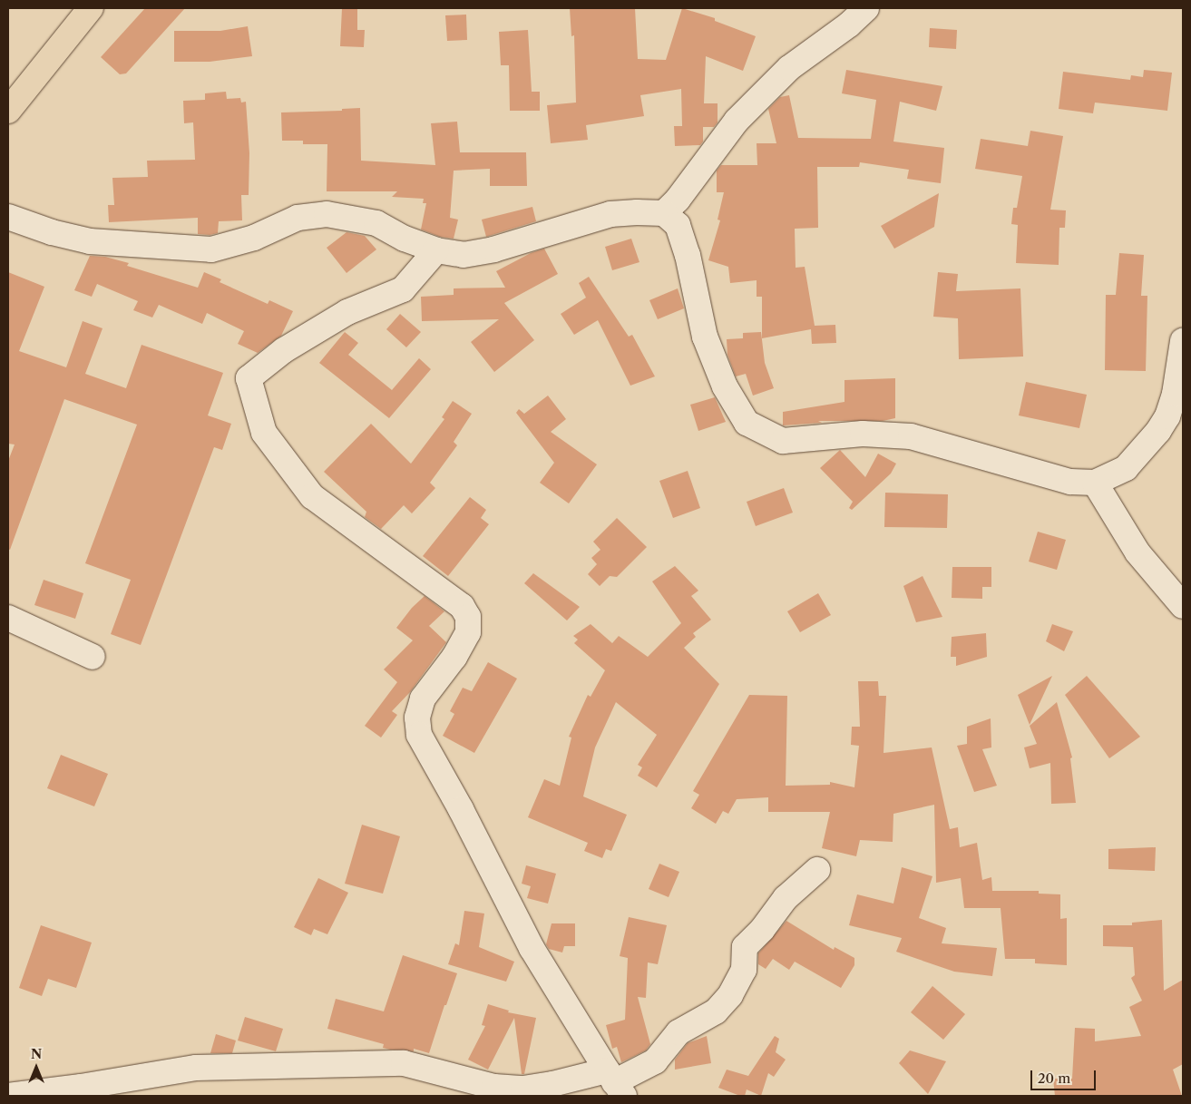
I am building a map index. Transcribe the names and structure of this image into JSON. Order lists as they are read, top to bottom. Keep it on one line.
{"scale_bar":"20 m","north":"top"}
